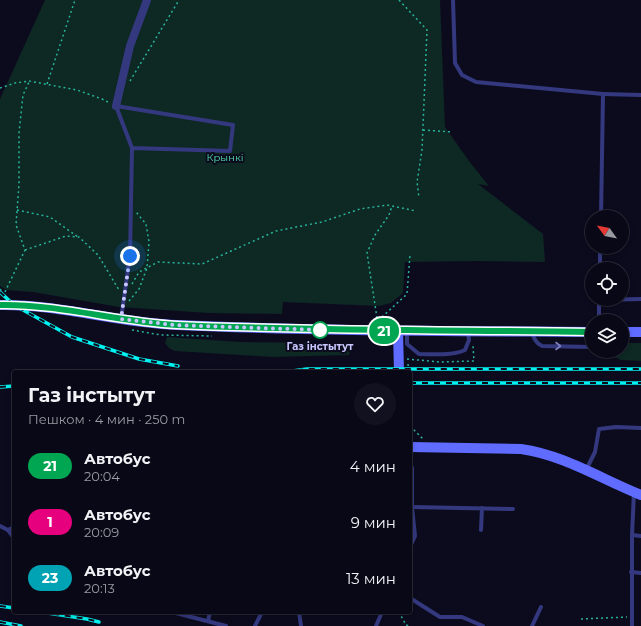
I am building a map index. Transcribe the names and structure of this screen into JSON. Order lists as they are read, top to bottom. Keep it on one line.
{"parks":["Крынкі"],"places":["Газ інстытут"],"lines":["bus line 21"],"north":"top left","page":{"on_map":"21","heading":["Газ інстытут","Пешком · 4 мин · 250 m"],"list":[{"mark":"21","name":"Автобус","note":"20:04","value":"4 мин"},{"mark":"1","name":"Автобус","note":"20:09","value":"9 мин"},{"mark":"23","name":"Автобус","note":"20:13","value":"13 мин"}]}}
